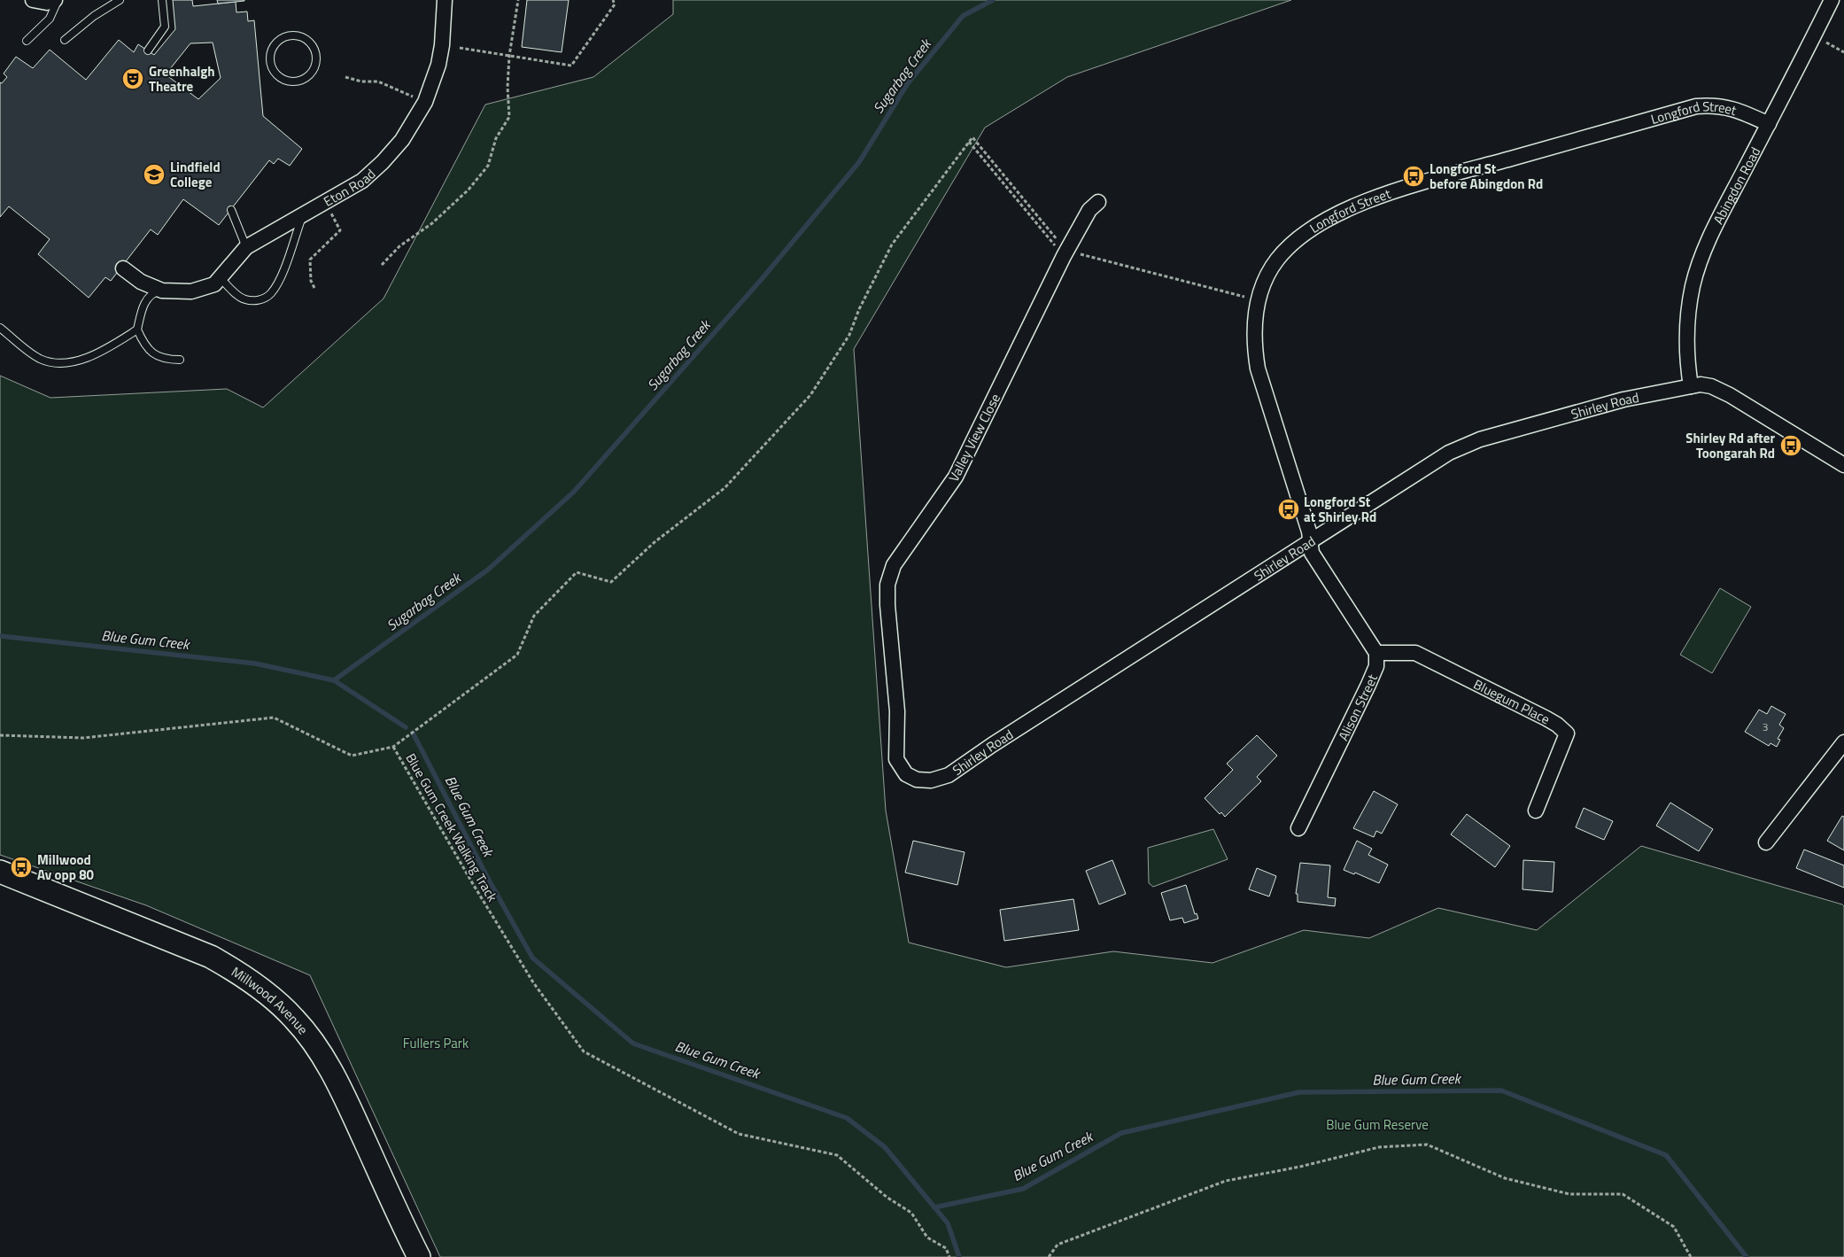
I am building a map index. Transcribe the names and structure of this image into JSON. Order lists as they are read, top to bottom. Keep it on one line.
{"streets":{"main road":["Millwood Avenue"],"street":["Longford Street","Eton Road","Abingdon Road","Shirley Road","Valley View Close","Bluegum Place","Alison Street"],"path":["Blue Gum Creek Walking Track"]},"crossings":[["Longford Street","Abingdon Road"],["Longford Street","Shirley Road"],["Abingdon Road","Shirley Road"],["Shirley Road","Valley View Close"],["Bluegum Place","Alison Street"]],"water":["Sugarbag Creek","Blue Gum Creek"],"parks":["Fullers Park","Blue Gum Reserve"],"places":{"theatre":["Greenhalgh Theatre"],"school or university":["Lindfield College"],"bus stop":["Longford St before Abingdon Rd","Shirley Rd after Toongarah Rd","Longford St at Shirley Rd","Millwood Av opp 80"]},"house_numbers":["3"]}
